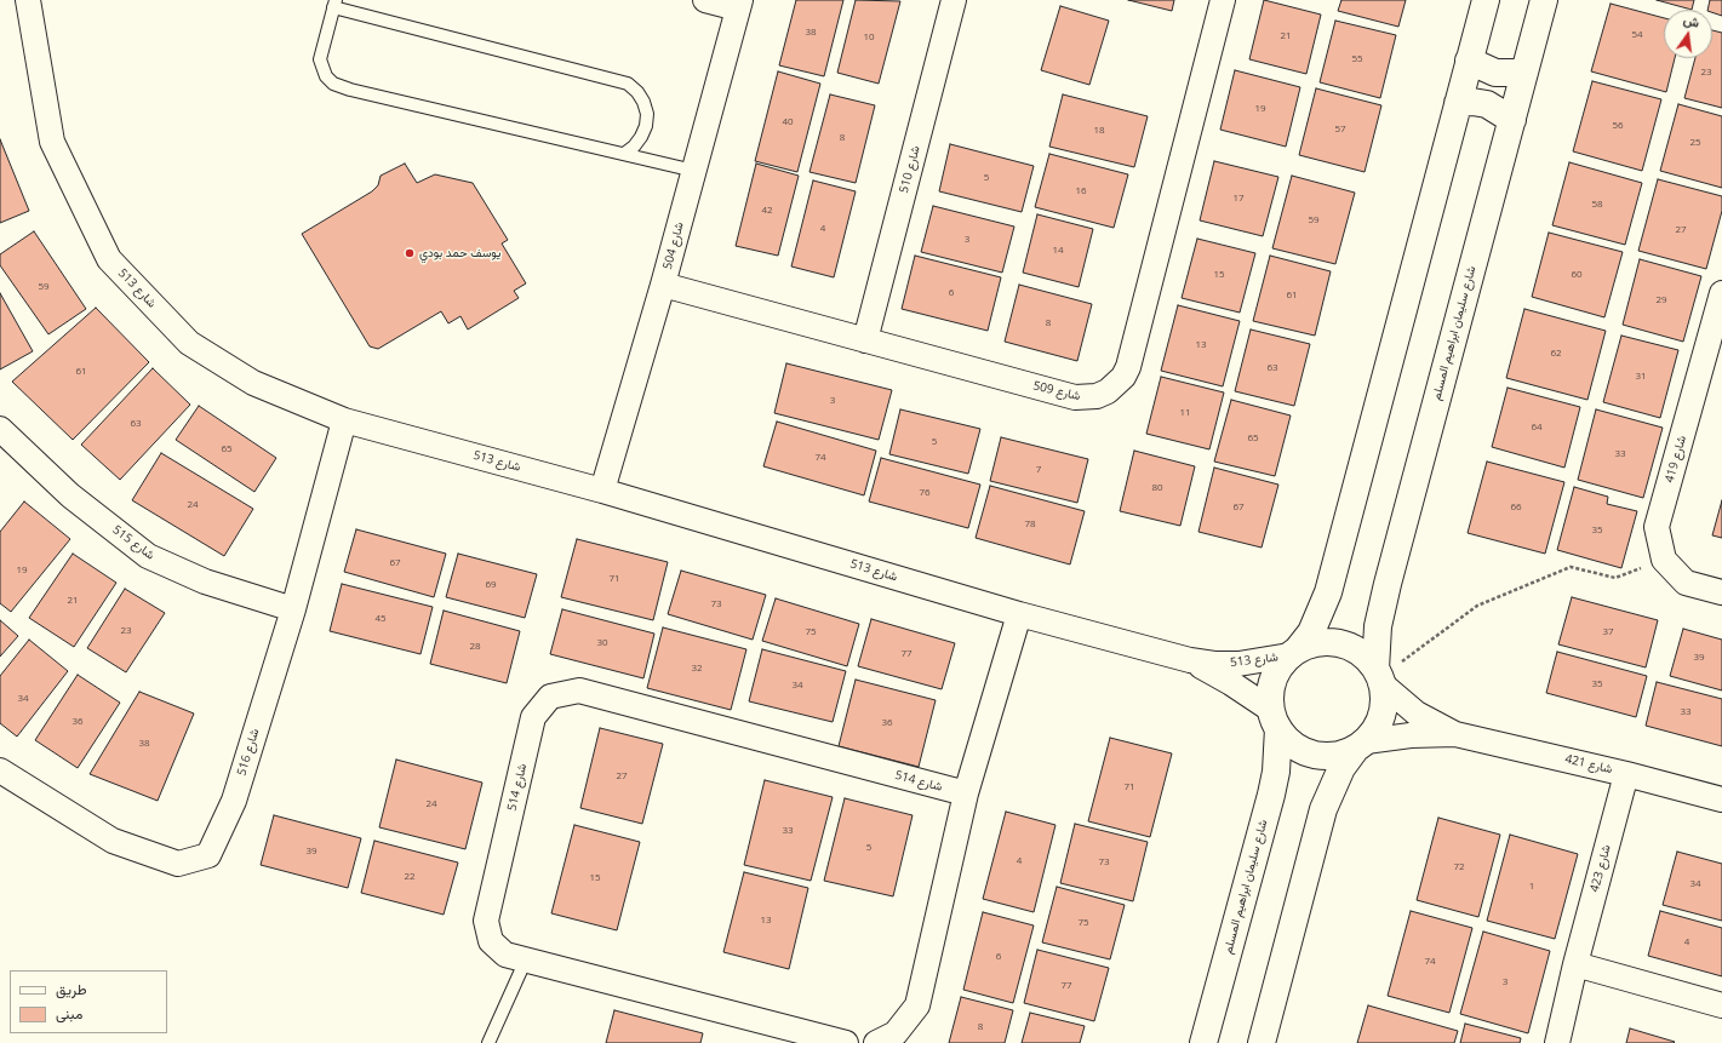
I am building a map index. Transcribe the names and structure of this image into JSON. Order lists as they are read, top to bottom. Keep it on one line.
{"streets":{"street":["شارع 510","شارع 504","شارع 513","شارع سليمان ابراهيم المسلم","شارع 509","شارع 419","شارع 515","شارع 516","شارع 421","شارع 514","شارع 423"]},"crossings":[["شارع 510","شارع 509"],["شارع 504","شارع 513"],["شارع 504","شارع 509"],["شارع 513","شارع سليمان ابراهيم المسلم"],["شارع 513","شارع 516"],["شارع 513","شارع 421"],["شارع سليمان ابراهيم المسلم","شارع 421"],["شارع 515","شارع 516"],["شارع 421","شارع 423"]],"places":["يوسف حمد بودي"],"house_numbers":["38","54","21","10","55","23","19","40","56","57","18","8","25","5","16","17","58","42","59","4","27","3","14","15","60","59","6","61","29","8","13","62","63","61","31","3","11","63","64","65","5","65","33","74","7","80","76","24","67","66","78","35","67","19","71","69","21","73","45","23","75","37","30","28","77","39","32","35","34","34","33","36","36","38","27","71","24","33","5","39","4","73","72","22","15","34","1","13","75","4","6","74","3","77","8"],"legend":["طريق","مبنى"],"north":"top"}
